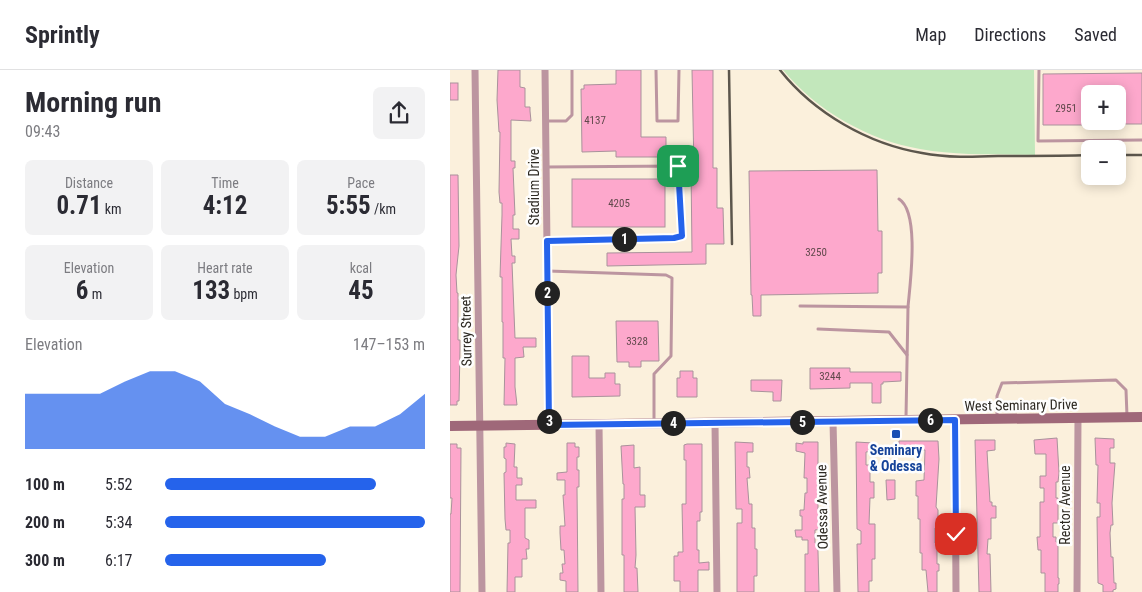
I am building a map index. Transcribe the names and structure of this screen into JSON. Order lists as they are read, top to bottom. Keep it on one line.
{"streets":{"main road":["West Seminary Drive"],"street":["Stadium Drive","Surrey Street","Rector Avenue","Odessa Avenue"]},"crossings":[["Stadium Drive","West Seminary Drive"],["Surrey Street","West Seminary Drive"],["West Seminary Drive","Rector Avenue"],["West Seminary Drive","Odessa Avenue"]],"places":{"transit":["Seminary & Odessa"]},"house_numbers":["2951","4137","4205","3250","3328","3244"],"page":{"header":"Sprintly","nav":["Map","Directions","Saved"],"heading":["Morning run","09:43"],"map_buttons":["+","−"],"stats":[["Distance","0.71 km"],["Time","4:12"],["Pace","5:55 /km"],["Elevation","6 m"],["Heart rate","133 bpm"],["kcal","45"]],"pins":["1","2","6","3","5","4"],"chart":["Elevation","147–153 m"],"list":[{"name":"100 m","note":"5:52"},{"name":"200 m","note":"5:34"},{"name":"300 m","note":"6:17"}]}}
